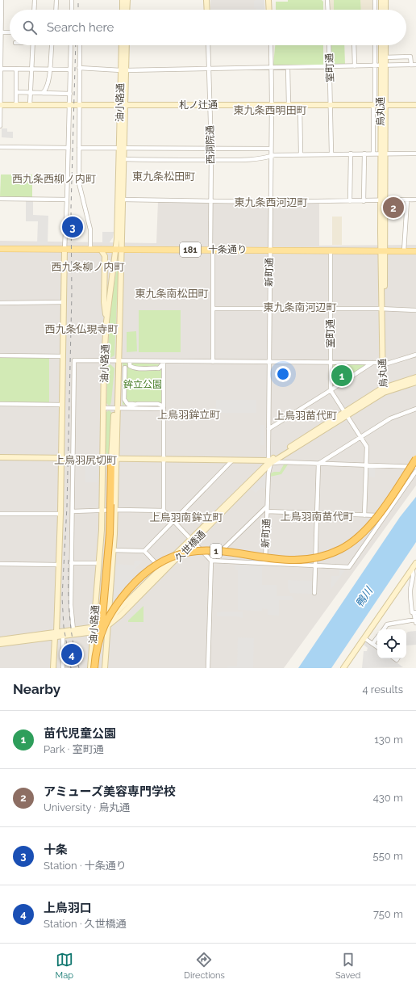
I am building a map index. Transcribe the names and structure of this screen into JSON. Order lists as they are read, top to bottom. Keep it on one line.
{"streets":{"highway":["1"],"main road":["181","十条通り"],"street":["室町通","油小路通","札ノ辻通","烏丸通","西洞院通","新町通","久世橋通"]},"crossings":[["室町通","札ノ辻通"],["室町通","十条通り"],["油小路通","札ノ辻通"],["油小路通","十条通り"],["油小路通","久世橋通"],["札ノ辻通","烏丸通"],["札ノ辻通","西洞院通"],["札ノ辻通","新町通"],["烏丸通","十条通り"],["烏丸通","久世橋通"],["西洞院通","十条通り"],["十条通り","新町通"],["新町通","久世橋通"]],"districts":["東九条西明田町","東九条松田町","西九条西柳ノ内町","東九条西河辺町","西九条柳ノ内町","東九条南松田町","東九条南河辺町","西九条仏現寺町","上鳥羽鉾立町","上鳥羽苗代町","上鳥羽尻切町","上鳥羽南苗代町","上鳥羽南鉾立町"],"water":["鴨川"],"parks":["鉾立公園"],"page":{"search":"Search here","pins":["2","3","1","4"],"heading":["Nearby","4 results"],"list":[{"mark":"1","name":"苗代児童公園","note":"Park · 室町通","value":"130 m"},{"mark":"2","name":"アミューズ美容専門学校","note":"University · 烏丸通","value":"430 m"},{"mark":"3","name":"十条","note":"Station · 十条通り","value":"550 m"},{"mark":"4","name":"上鳥羽口","note":"Station · 久世橋通","value":"750 m"}],"nav":["Map","Directions","Saved"]}}
